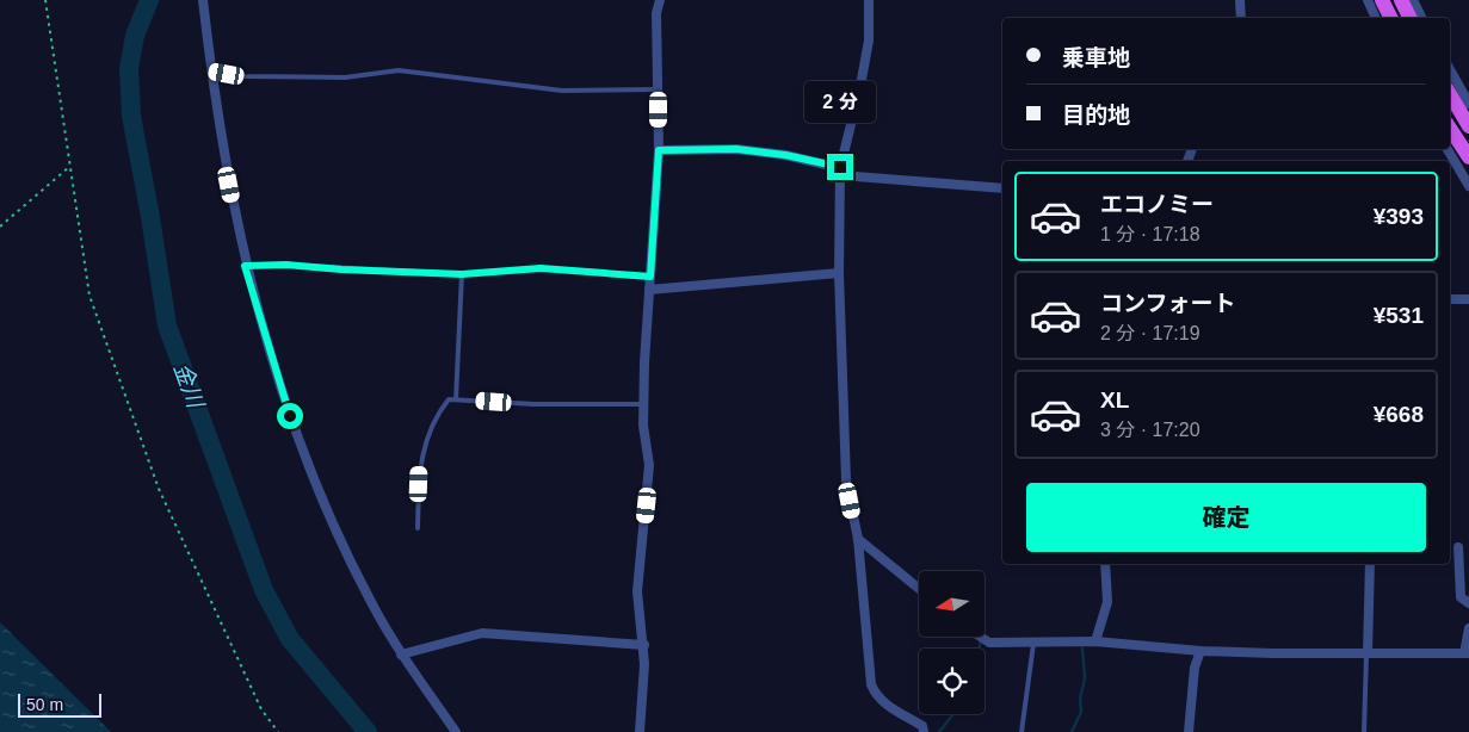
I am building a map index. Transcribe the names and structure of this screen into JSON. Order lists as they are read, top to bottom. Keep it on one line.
{"water":["金川"],"scale_bar":"50 m","north":"left","page":{"banner":["乗車地","目的地"],"bubble":"2 分","list":[{"name":"エコノミー","note":"1 分 · 17:18","value":"¥393"},{"name":"コンフォート","note":"2 分 · 17:19","value":"¥531"},{"name":"XL","note":"3 分 · 17:20","value":"¥668"}],"buttons":"確定","scale":"50 m"}}
